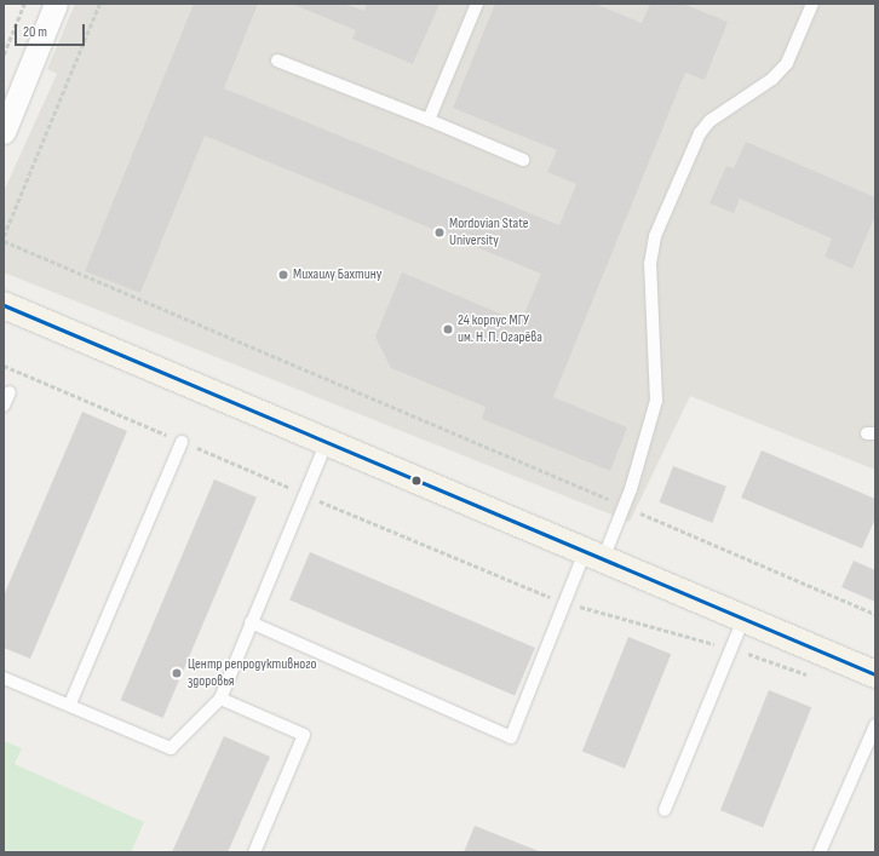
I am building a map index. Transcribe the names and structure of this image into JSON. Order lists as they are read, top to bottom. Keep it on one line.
{"places":["Mordovian State University","Михаилу Бахтину","24 корпус МГУ им. Н. П. Огарёва","Центр репродуктивного здоровья"],"scale_bar":"20 m"}
